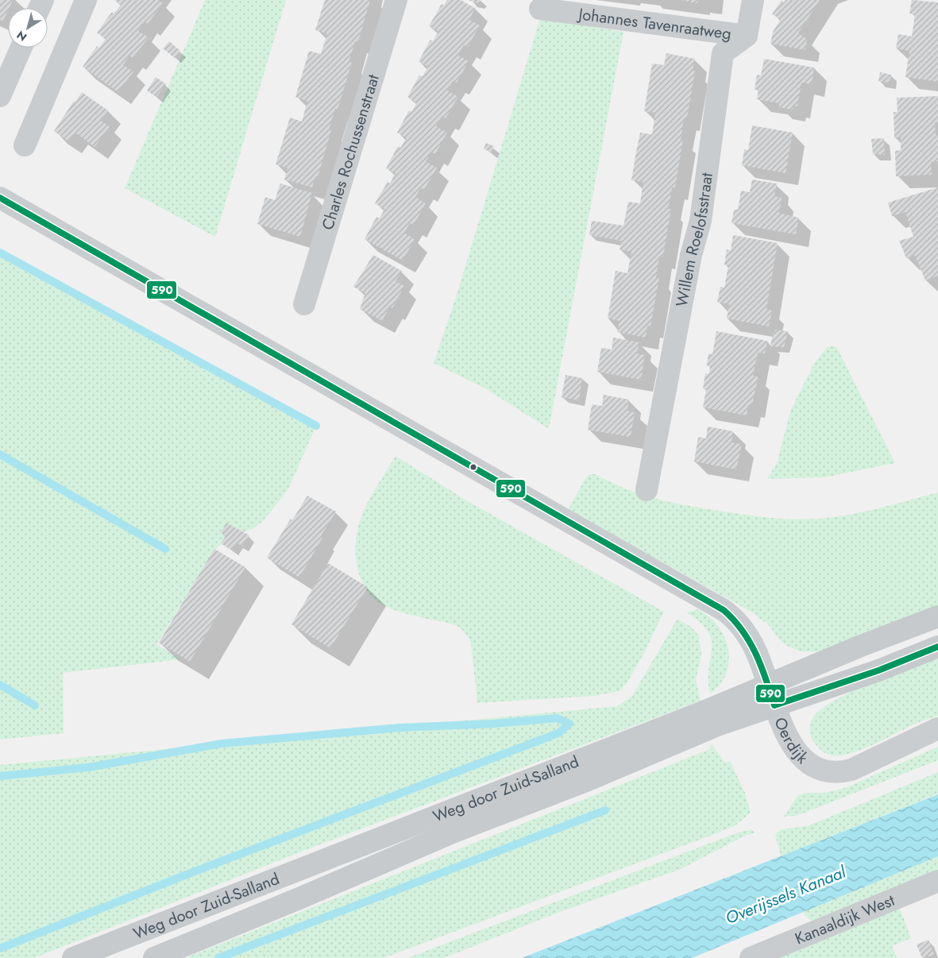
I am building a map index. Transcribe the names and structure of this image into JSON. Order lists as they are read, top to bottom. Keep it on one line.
{"streets":{"main road":["Weg door Zuid-Salland"],"street":["Johannes Tavenraatweg","Charles Rochussenstraat","Willem Roelofsstraat","Oerdijk","Kanaaldijk West"]},"crossings":[["Johannes Tavenraatweg","Willem Roelofsstraat"],["Oerdijk","Weg door Zuid-Salland"]],"water":["Overijssels Kanaal"],"lines":["transit line 590"],"north":"bottom left"}
